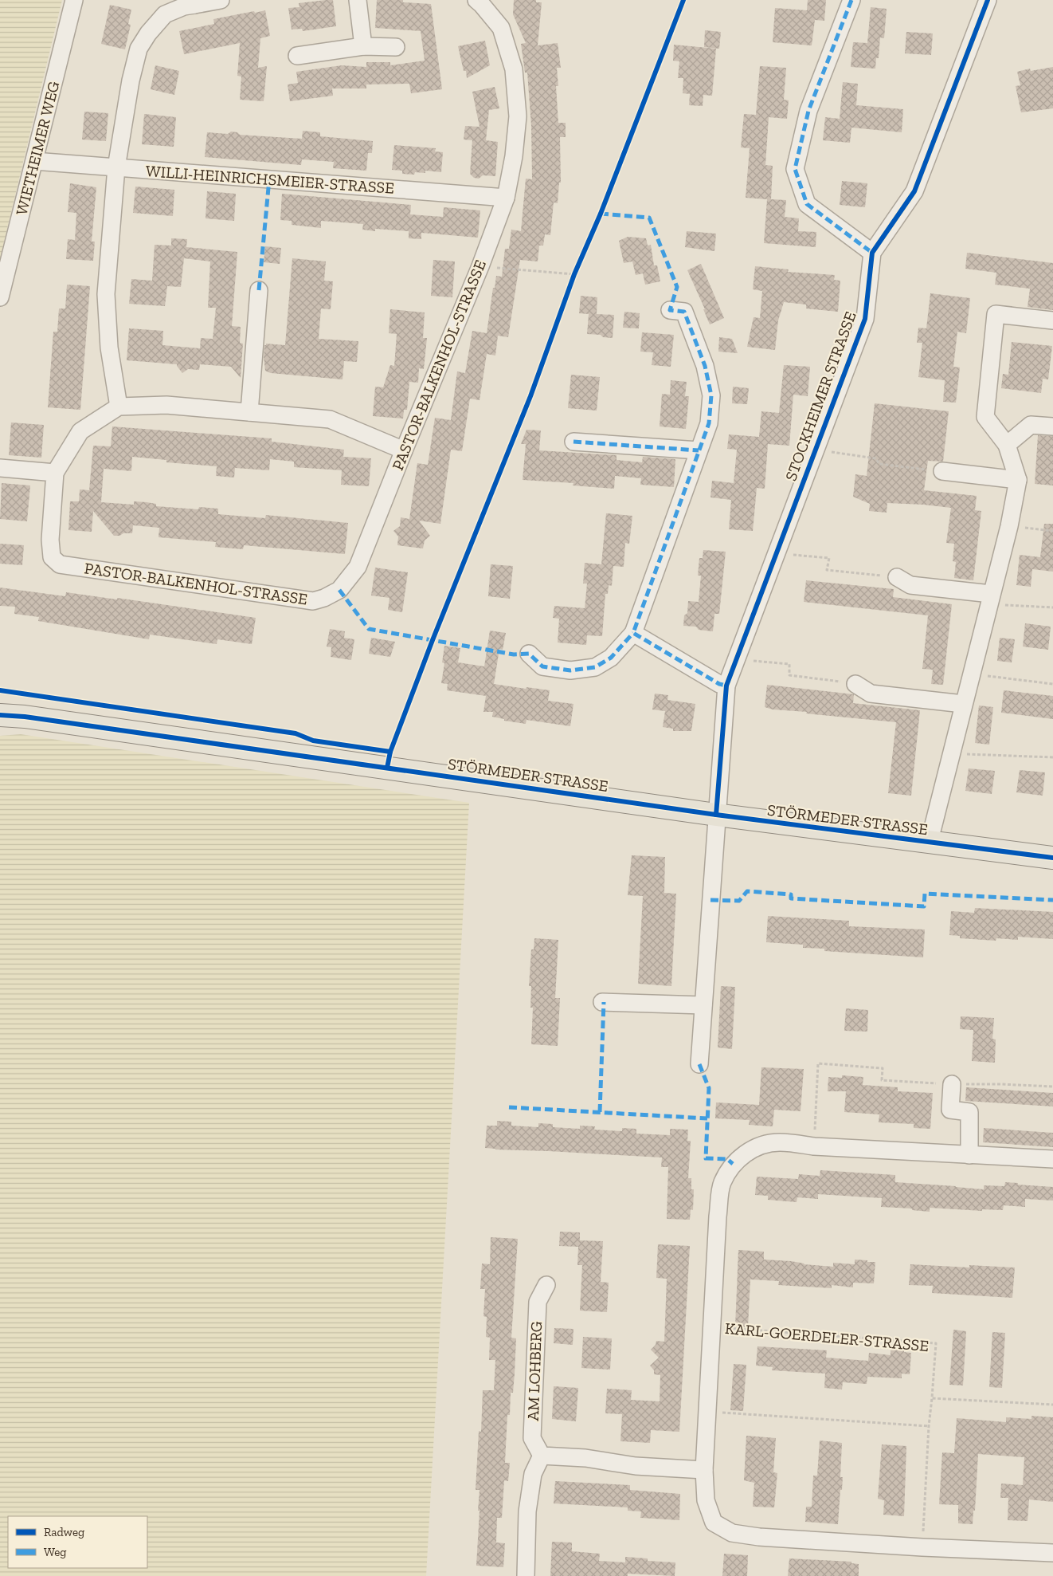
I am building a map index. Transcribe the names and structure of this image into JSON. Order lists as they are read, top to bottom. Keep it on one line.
{"streets":{"main road":["STÖRMEDER STRASSE"],"street":["WIETHEIMER WEG","WILLI-HEINRICHSMEIER-STRASSE","PASTOR-BALKENHOL-STRASSE","STOCKHEIMER STRASSE","KARL-GOERDELER-STRASSE","AM LOHBERG"]},"crossings":[["WIETHEIMER WEG","WILLI-HEINRICHSMEIER-STRASSE"],["WILLI-HEINRICHSMEIER-STRASSE","PASTOR-BALKENHOL-STRASSE"],["STOCKHEIMER STRASSE","STÖRMEDER STRASSE"]],"legend":["Radweg","Weg"]}
